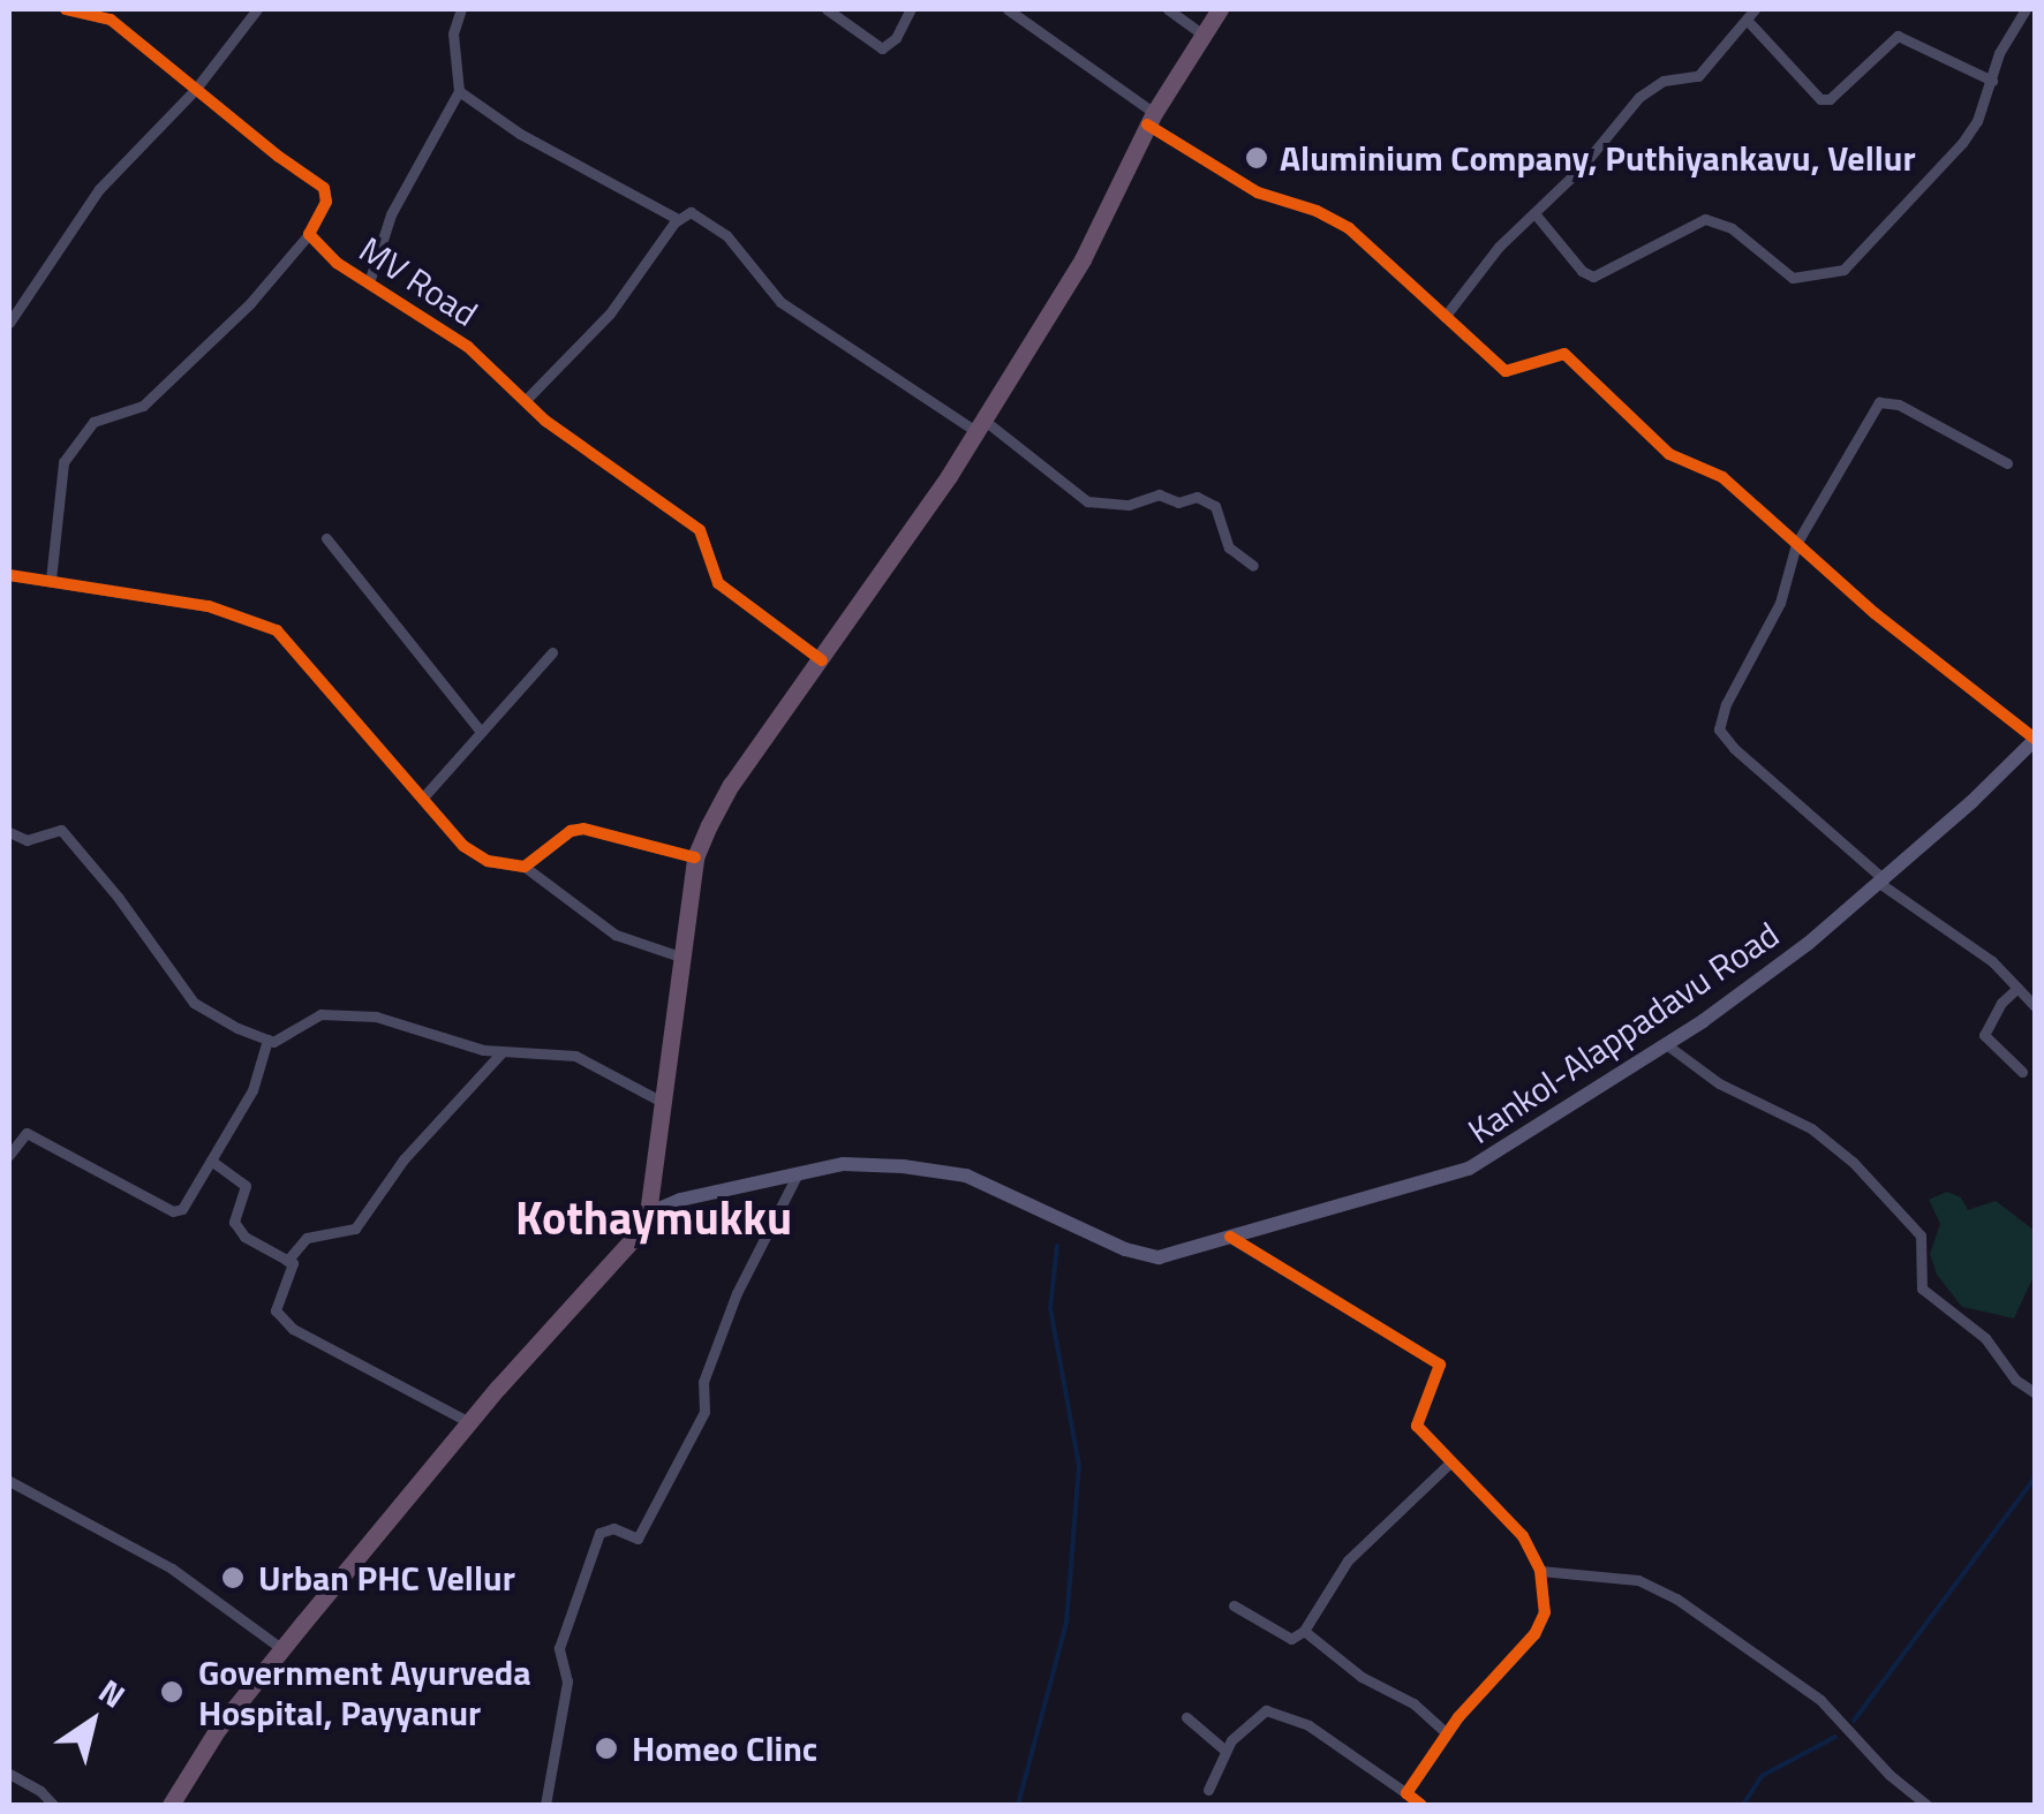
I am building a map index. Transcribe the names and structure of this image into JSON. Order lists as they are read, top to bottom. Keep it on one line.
{"streets":{"main road":["Kankol-Alappadavu Road"],"street":["MV Road"]},"districts":["Kothaymukku"],"places":["Aluminium Company, Puthiyankavu, Vellur","Urban PHC Vellur","Government Ayurveda Hospital, Payyanur","Homeo Clinc"],"north":"top right"}
